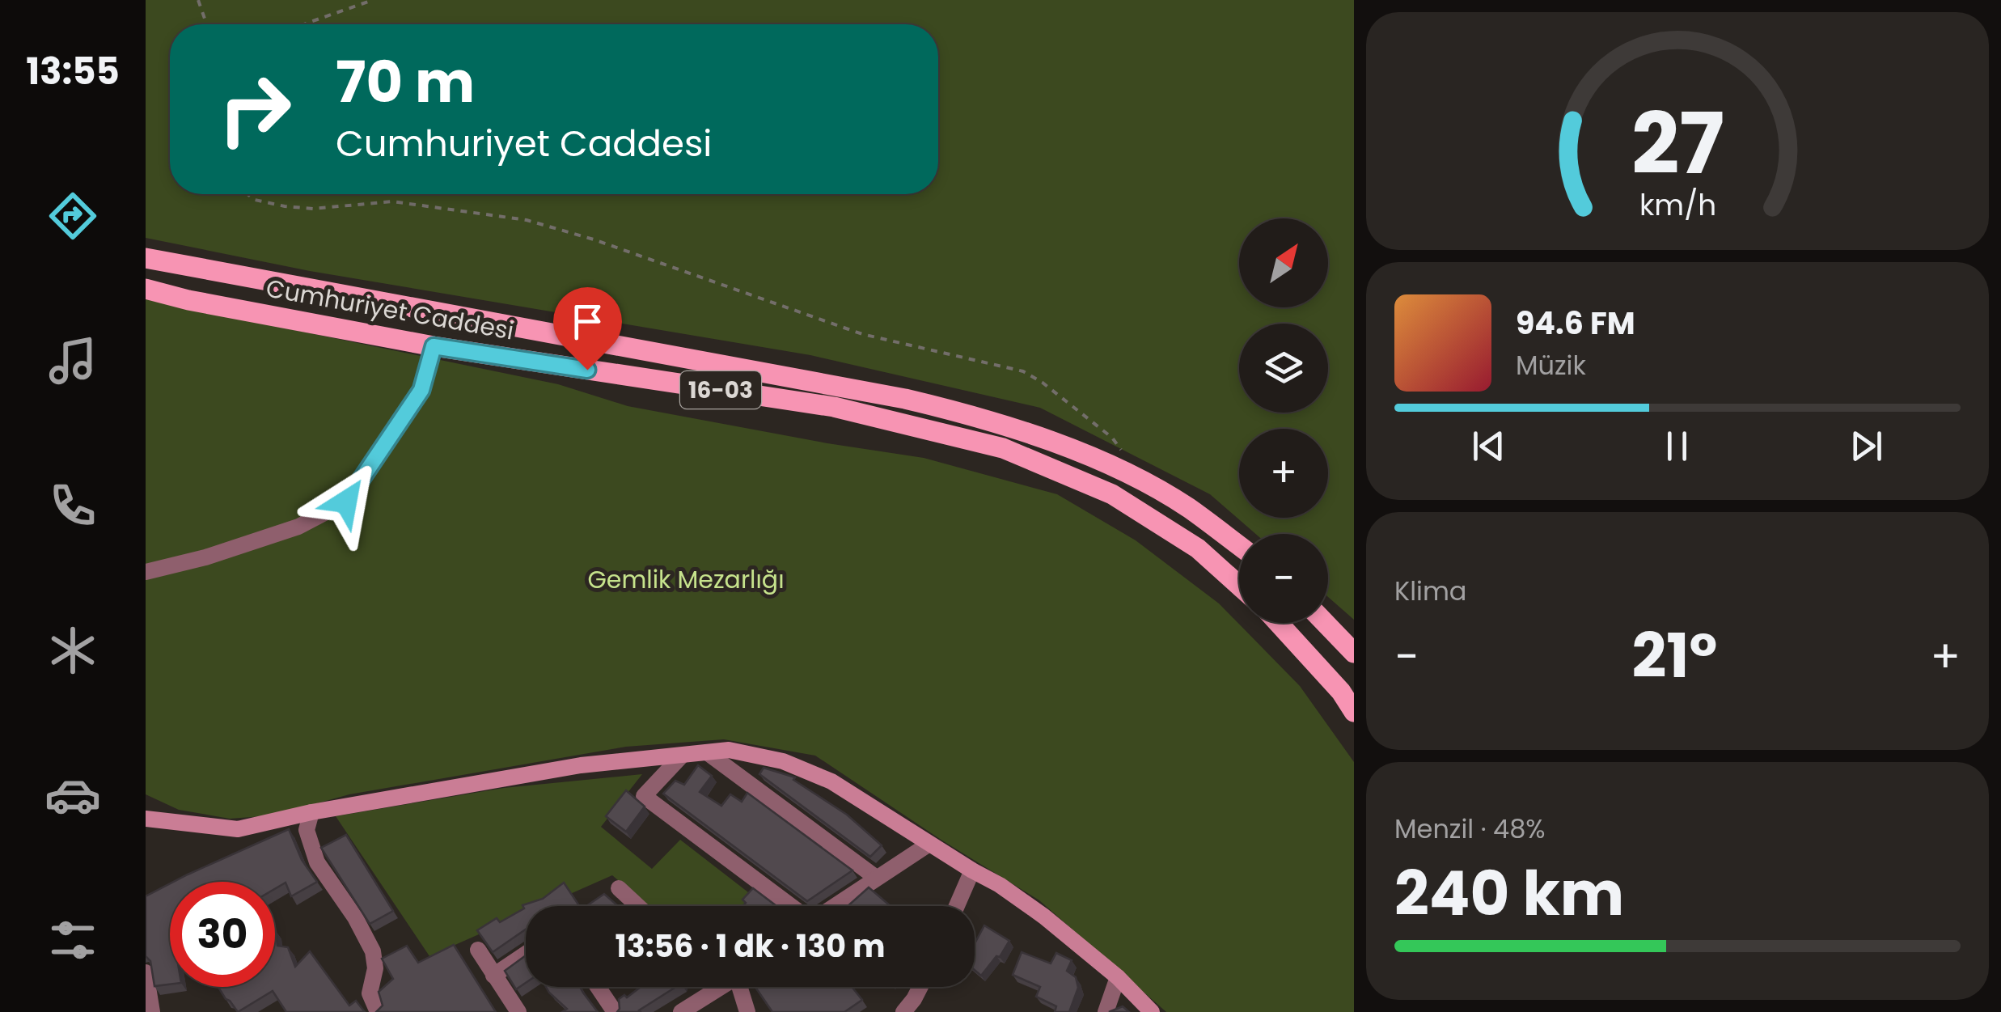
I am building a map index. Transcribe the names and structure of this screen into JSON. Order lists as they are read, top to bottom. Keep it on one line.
{"streets":{"main road":["Cumhuriyet Caddesi","16-03"]},"parks":["Gemlik Mezarlığı"],"north":"top right","page":{"tabs":"13:55","turn":["70 m","Cumhuriyet Caddesi"],"map_buttons":["+","−"],"song":["94.6 FM","Müzik"],"tile":["Klima",["Menzil · 48%","240 km"]],"heat":["−","21°","+"],"limit":"30","trip":"13:56 · 1 dk · 130 m","gauge":["27","km/h"]}}
